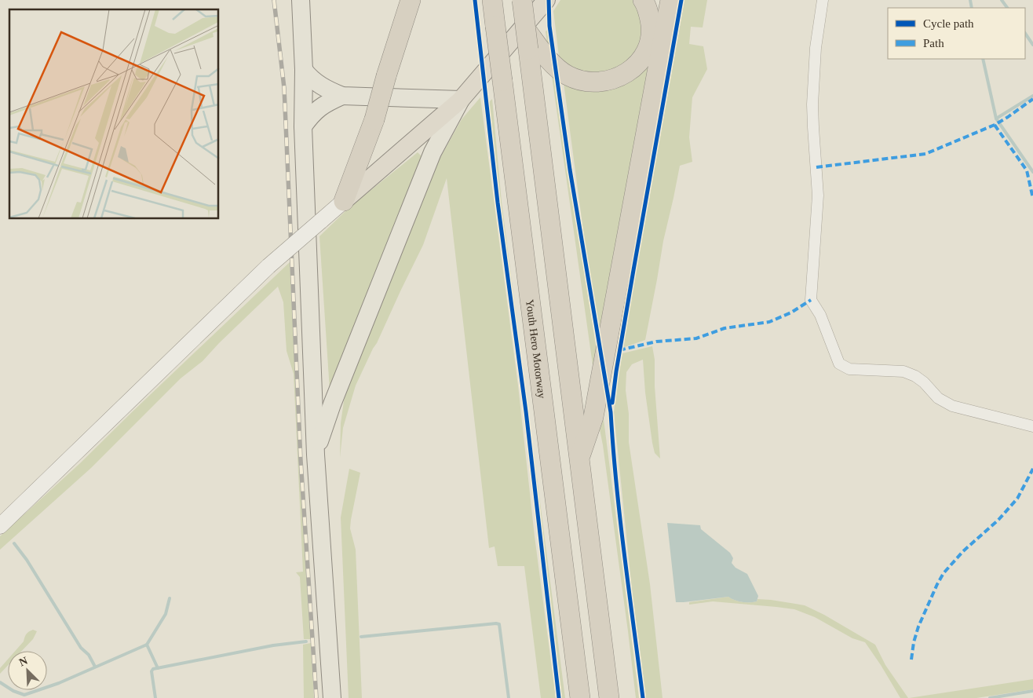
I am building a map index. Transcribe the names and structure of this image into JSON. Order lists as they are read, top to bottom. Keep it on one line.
{"streets":{"highway":["Youth Hero Motorway"]},"legend":["Cycle path","Path"],"north":"top left"}
